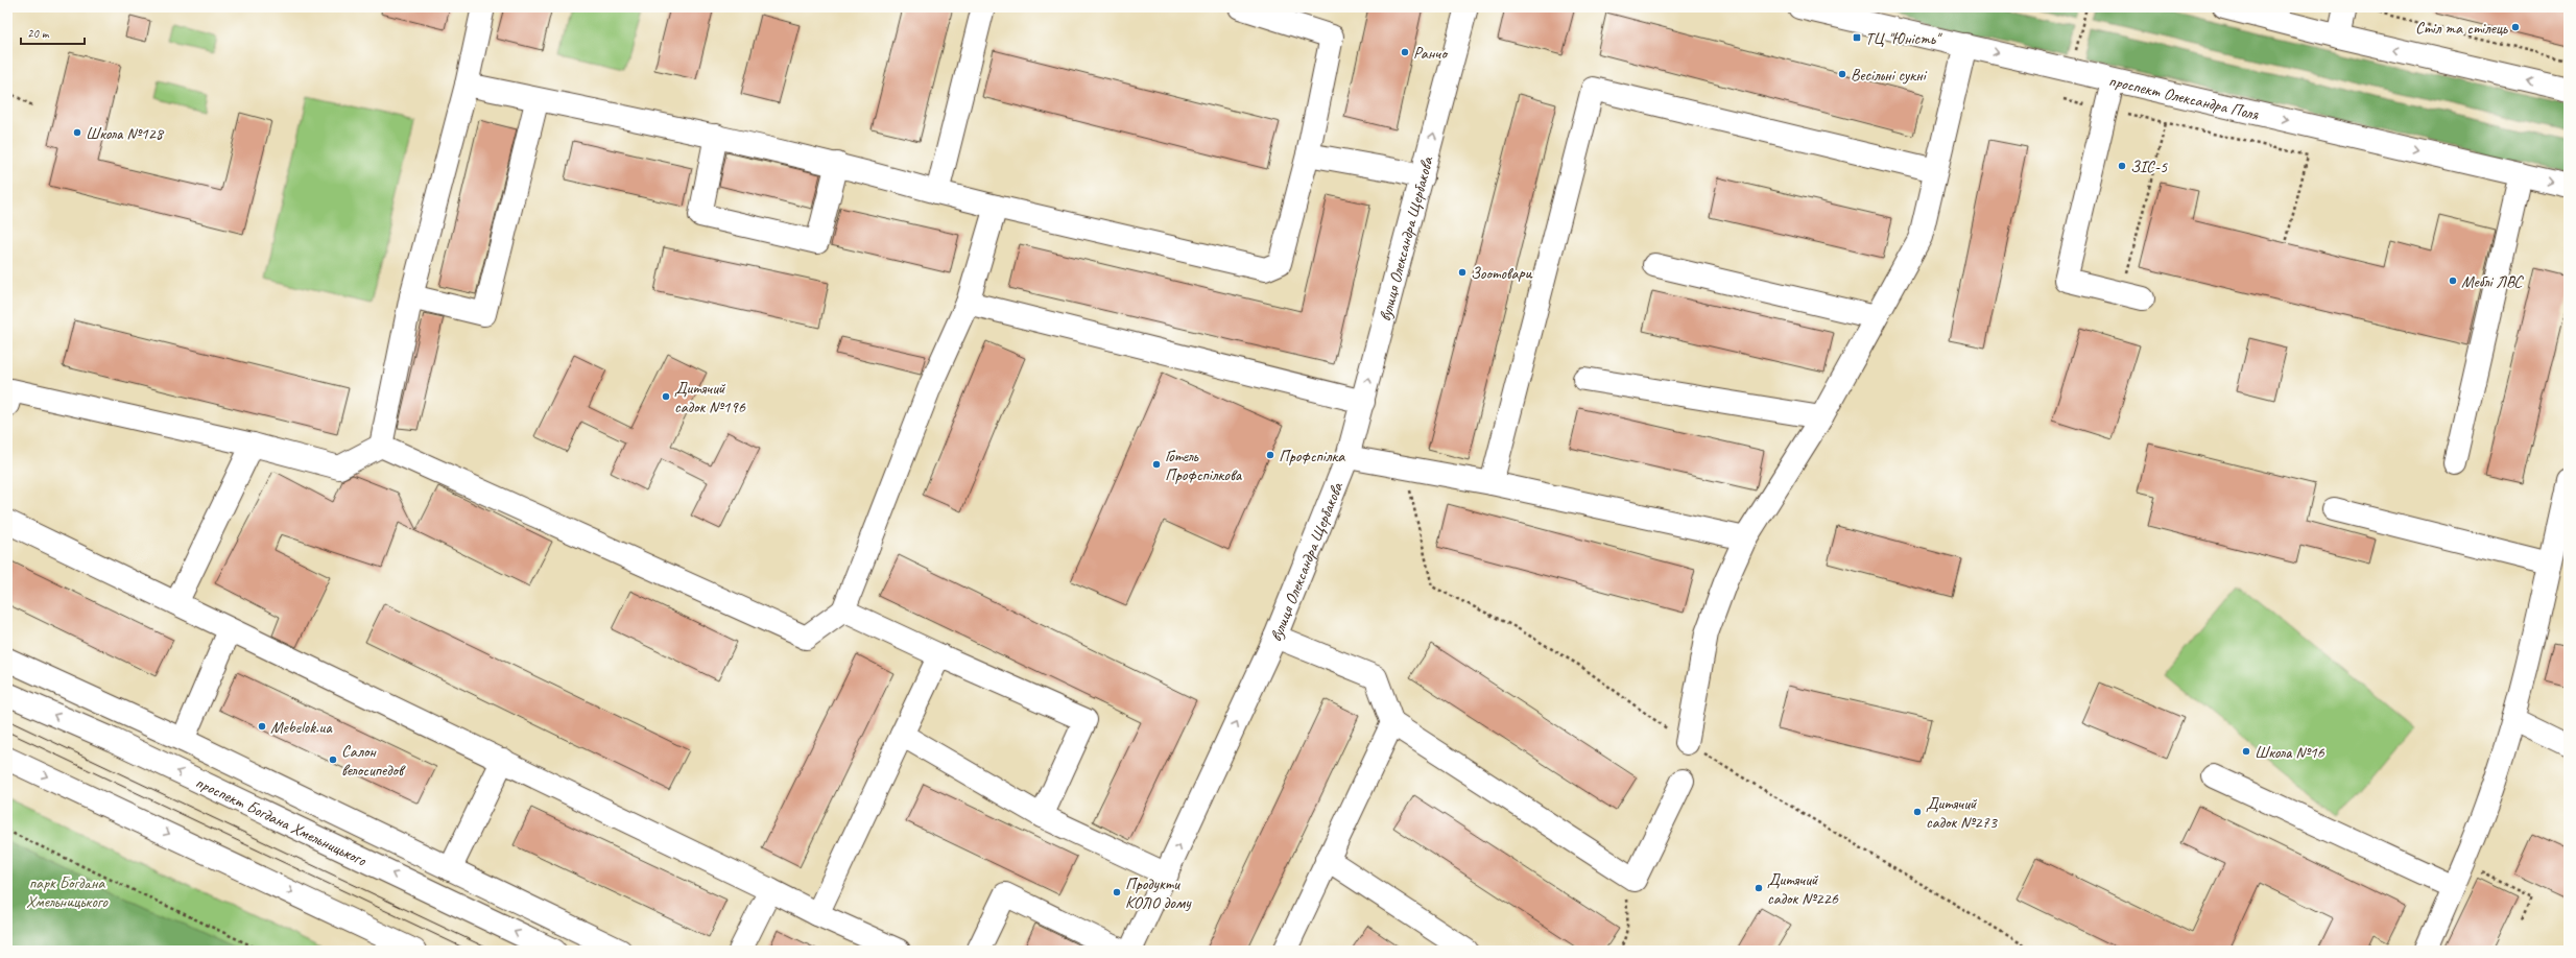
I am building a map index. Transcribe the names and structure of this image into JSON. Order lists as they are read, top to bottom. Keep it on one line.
{"streets":{"main road":["проспект Олександра Поля","вулиця Олександра Щербакова","проспект Богдана Хмельницького"]},"parks":["парк Богдана Хмельницького"],"places":{"other":["Стіл та стілець","Ранчо","Весільні сукні","Школа №128","ЗІС-5","Зоотовари","Меблі ЛВС","Дитячий садок №196","Профспілка","Готель Профспілкова","Mebelok.ua","Школа №16","Салон велосипедов","Дитячий садок №273","Дитячий садок №226","Продукти КОЛО дому"],"transit":["ТЦ \"Юність\""]},"scale_bar":"20 m"}
